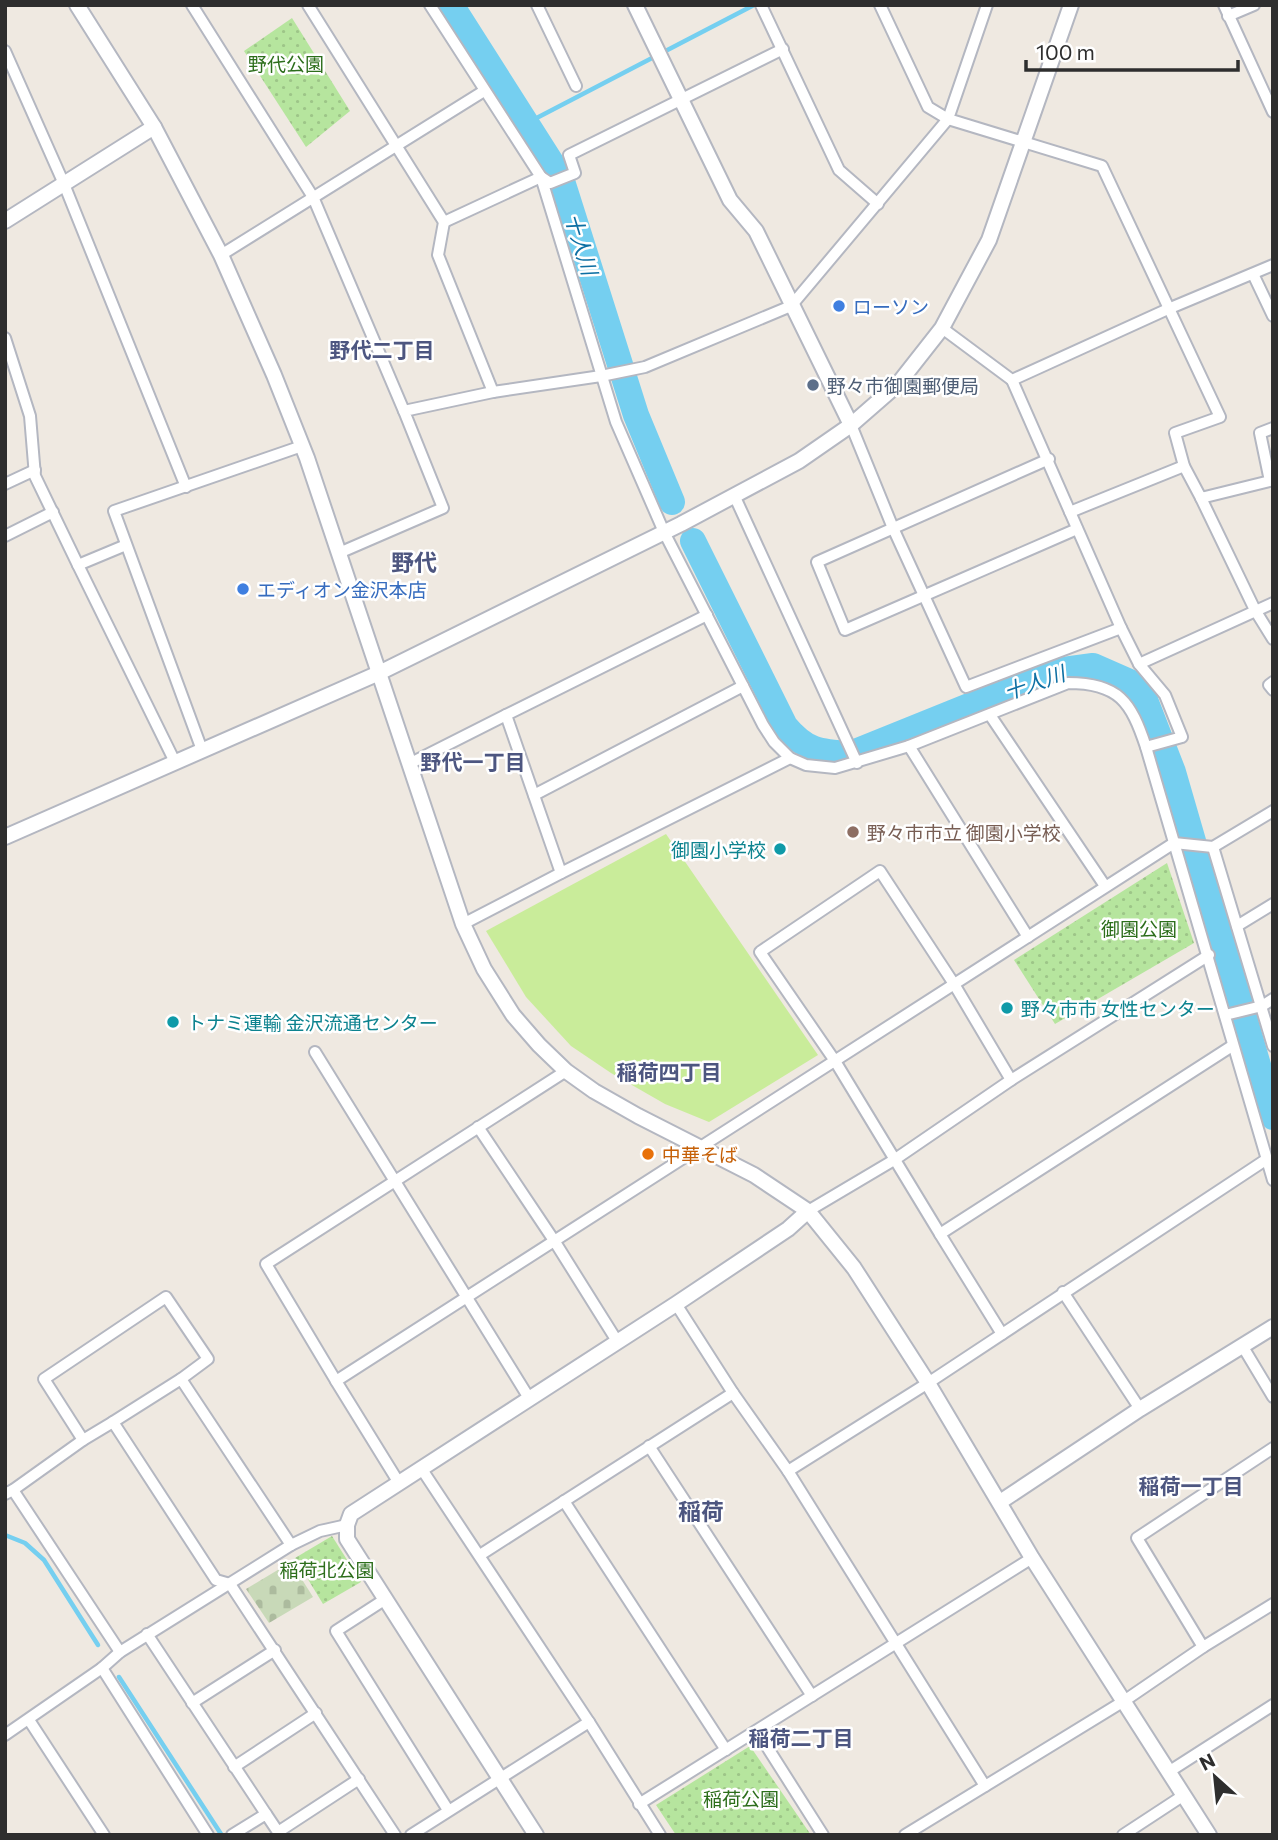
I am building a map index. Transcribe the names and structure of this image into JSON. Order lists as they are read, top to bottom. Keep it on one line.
{"districts":["野代二丁目","野代","野代一丁目","稲荷四丁目","稲荷一丁目","稲荷","稲荷二丁目"],"water":["十人川"],"parks":["野代公園","御園公園","稲荷北公園","稲荷公園"],"places":["ローソン","野々市御園郵便局","エディオン金沢本店","野々市市立 御園小学校","御園小学校","野々市市 女性センター","トナミ運輸 金沢流通センター","中華そば"],"scale_bar":"100 m","north":"top left"}
